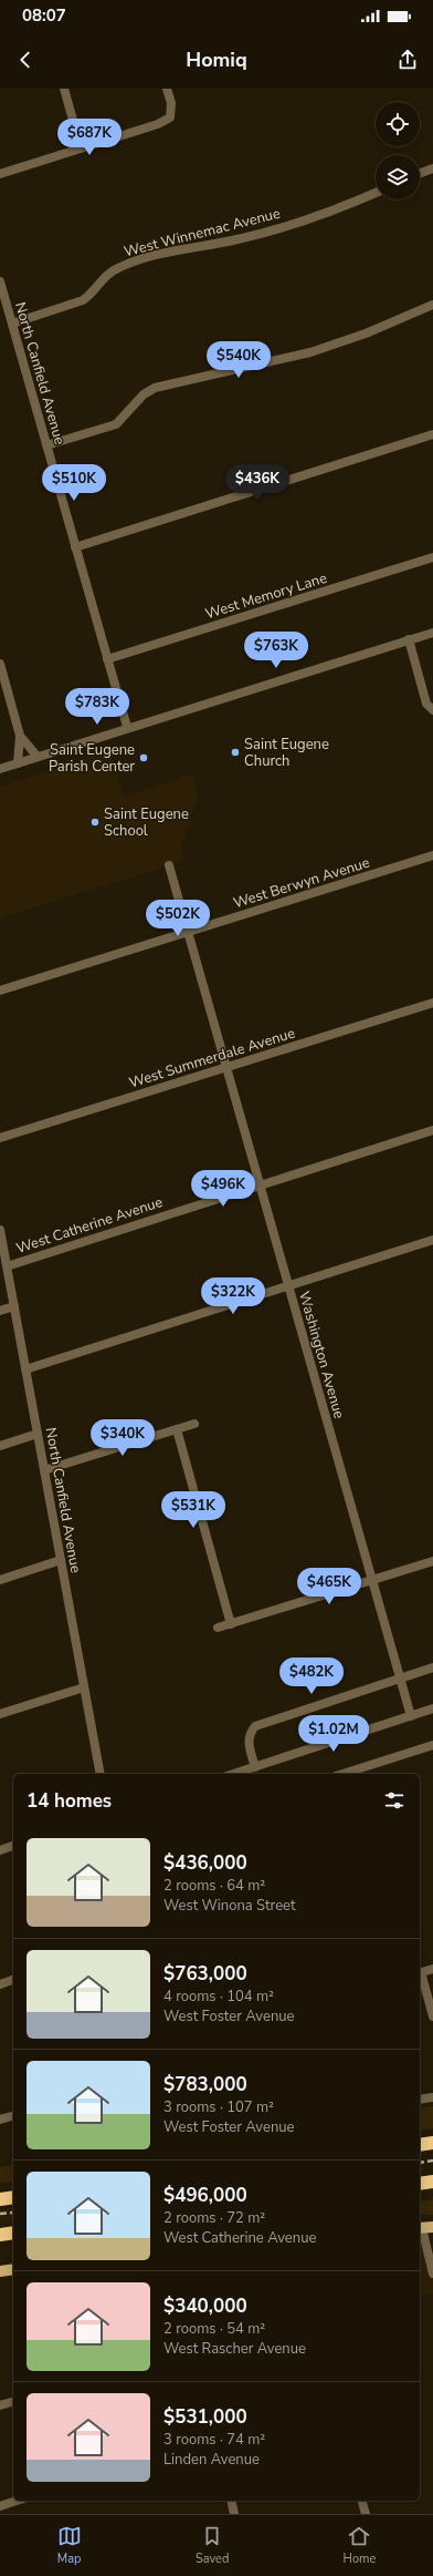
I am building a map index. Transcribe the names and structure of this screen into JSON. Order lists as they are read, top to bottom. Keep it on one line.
{"streets":{"street":["West Winnemac Avenue","North Canfield Avenue","West Memory Lane","West Berwyn Avenue","West Summerdale Avenue","West Catherine Avenue","Washington Avenue"]},"crossings":[["West Winnemac Avenue","North Canfield Avenue"],["North Canfield Avenue","West Memory Lane"],["North Canfield Avenue","West Catherine Avenue"],["West Berwyn Avenue","Washington Avenue"],["West Summerdale Avenue","Washington Avenue"],["West Catherine Avenue","Washington Avenue"]],"places":["Saint Eugene Church","Saint Eugene Parish Center","Saint Eugene School"],"page":{"status":"08:07","header":"Homiq","price":["$687K","$540K","$510K","$436K","$763K","$783K","$502K","$496K","$322K","$340K","$531K","$465K","$482K","$1.02M"],"heading":"14 homes","list":[{"name":"$436,000","note":"2 rooms · 64 m² · West Winona Street"},{"name":"$763,000","note":"4 rooms · 104 m² · West Foster Avenue"},{"name":"$783,000","note":"3 rooms · 107 m² · West Foster Avenue"},{"name":"$496,000","note":"2 rooms · 72 m² · West Catherine Avenue"},{"name":"$340,000","note":"2 rooms · 54 m² · West Rascher Avenue"},{"name":"$531,000","note":"3 rooms · 74 m² · Linden Avenue"}],"tabs":["Map","Saved","Home"]}}
